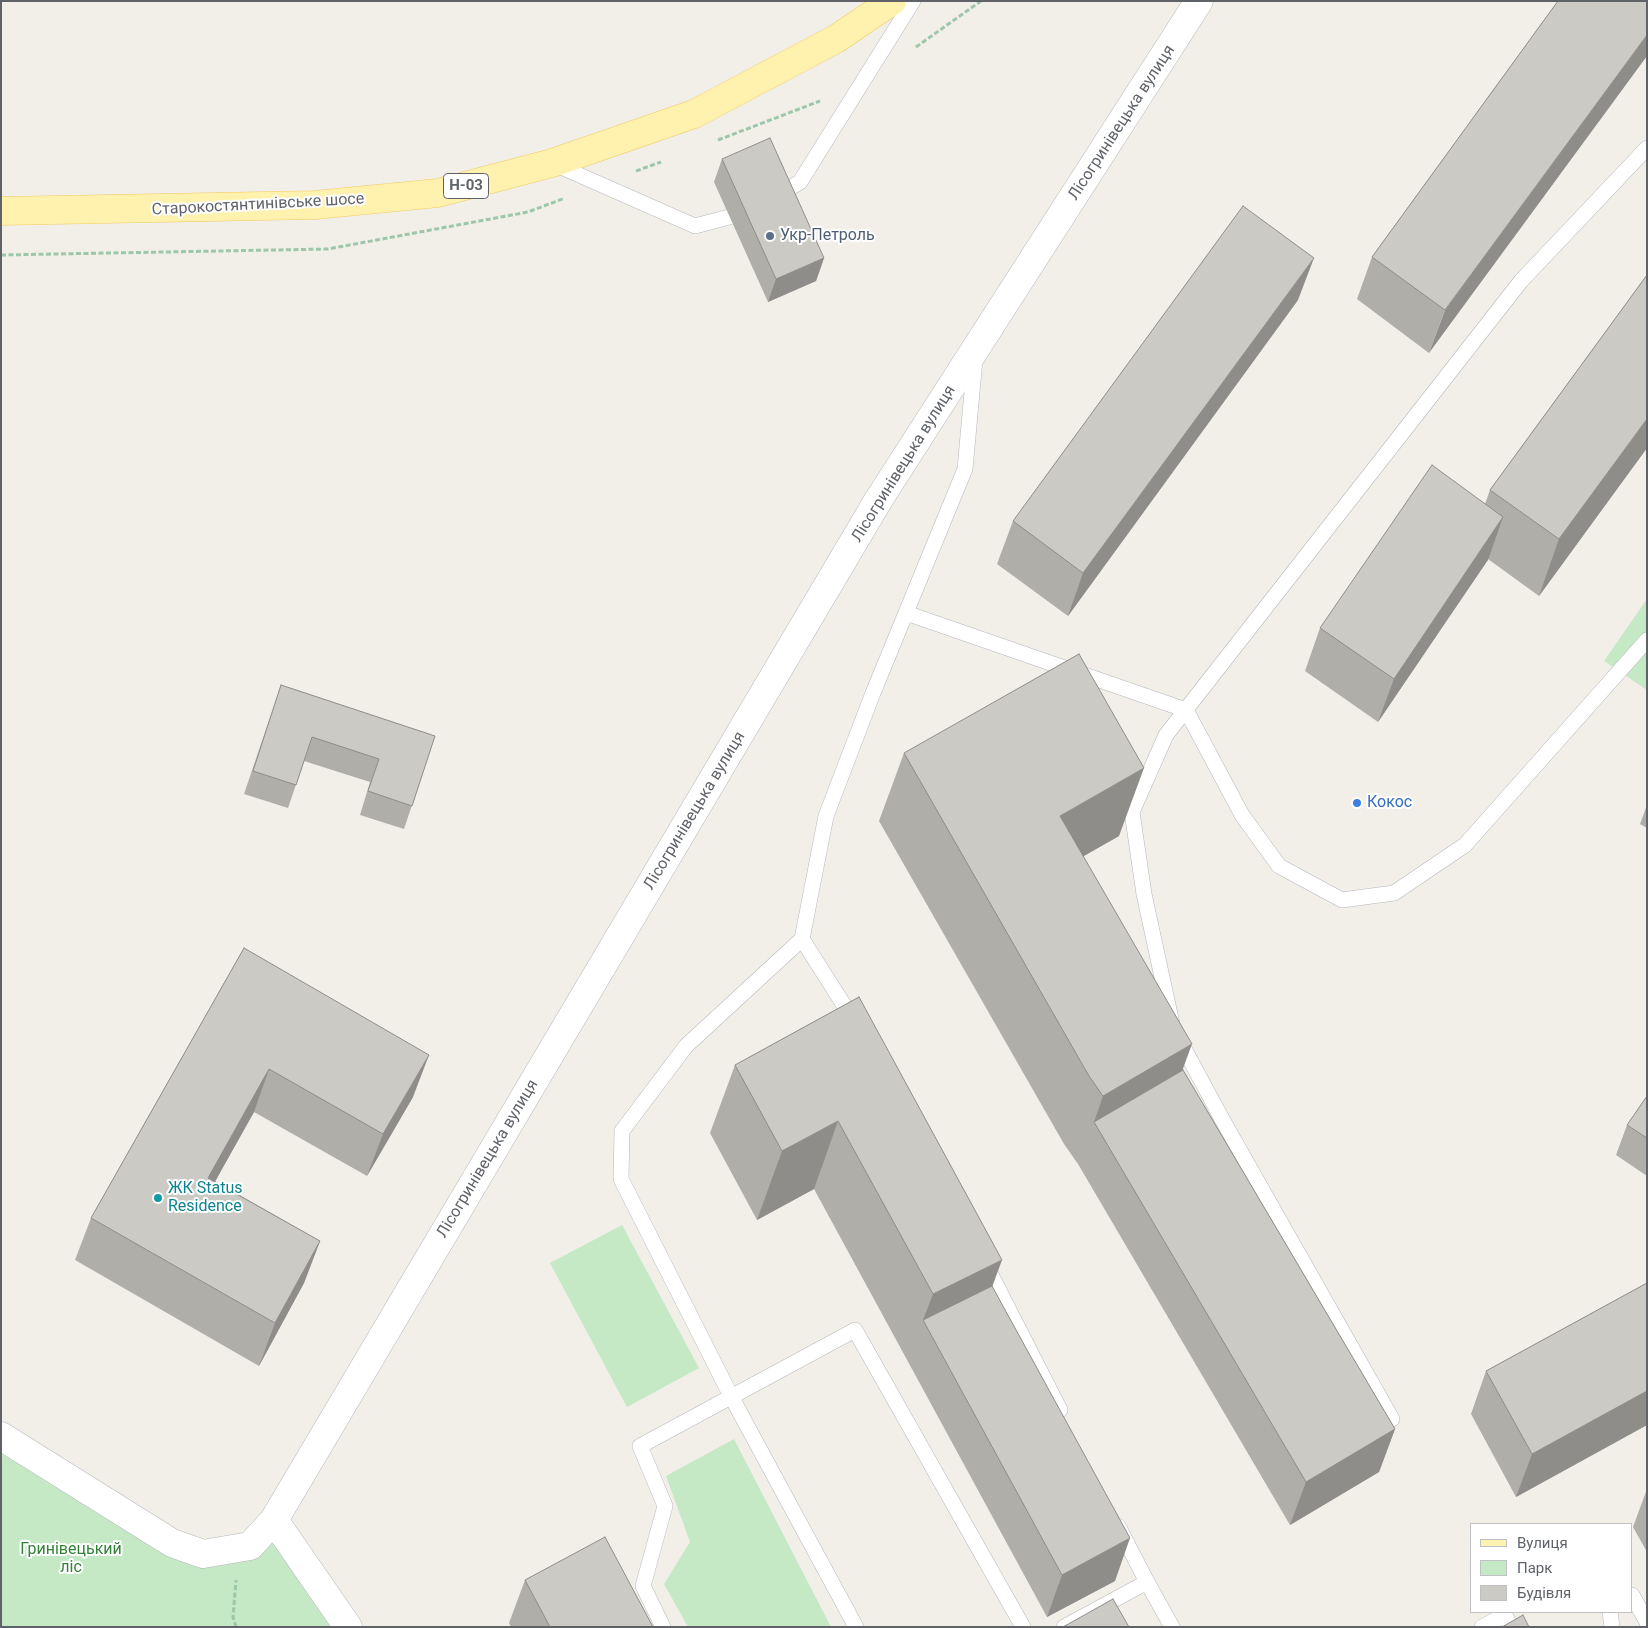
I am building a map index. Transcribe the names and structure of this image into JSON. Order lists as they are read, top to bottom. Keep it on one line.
{"streets":{"main road":["Н-03","Старокостянтинівське шосе"],"street":["Лісогринівецька вулиця"]},"parks":["Гринівецький ліс"],"places":["Укр-Петроль","Кокос","ЖК Status Residence"],"legend":["Вулиця","Парк","Будівля"]}
